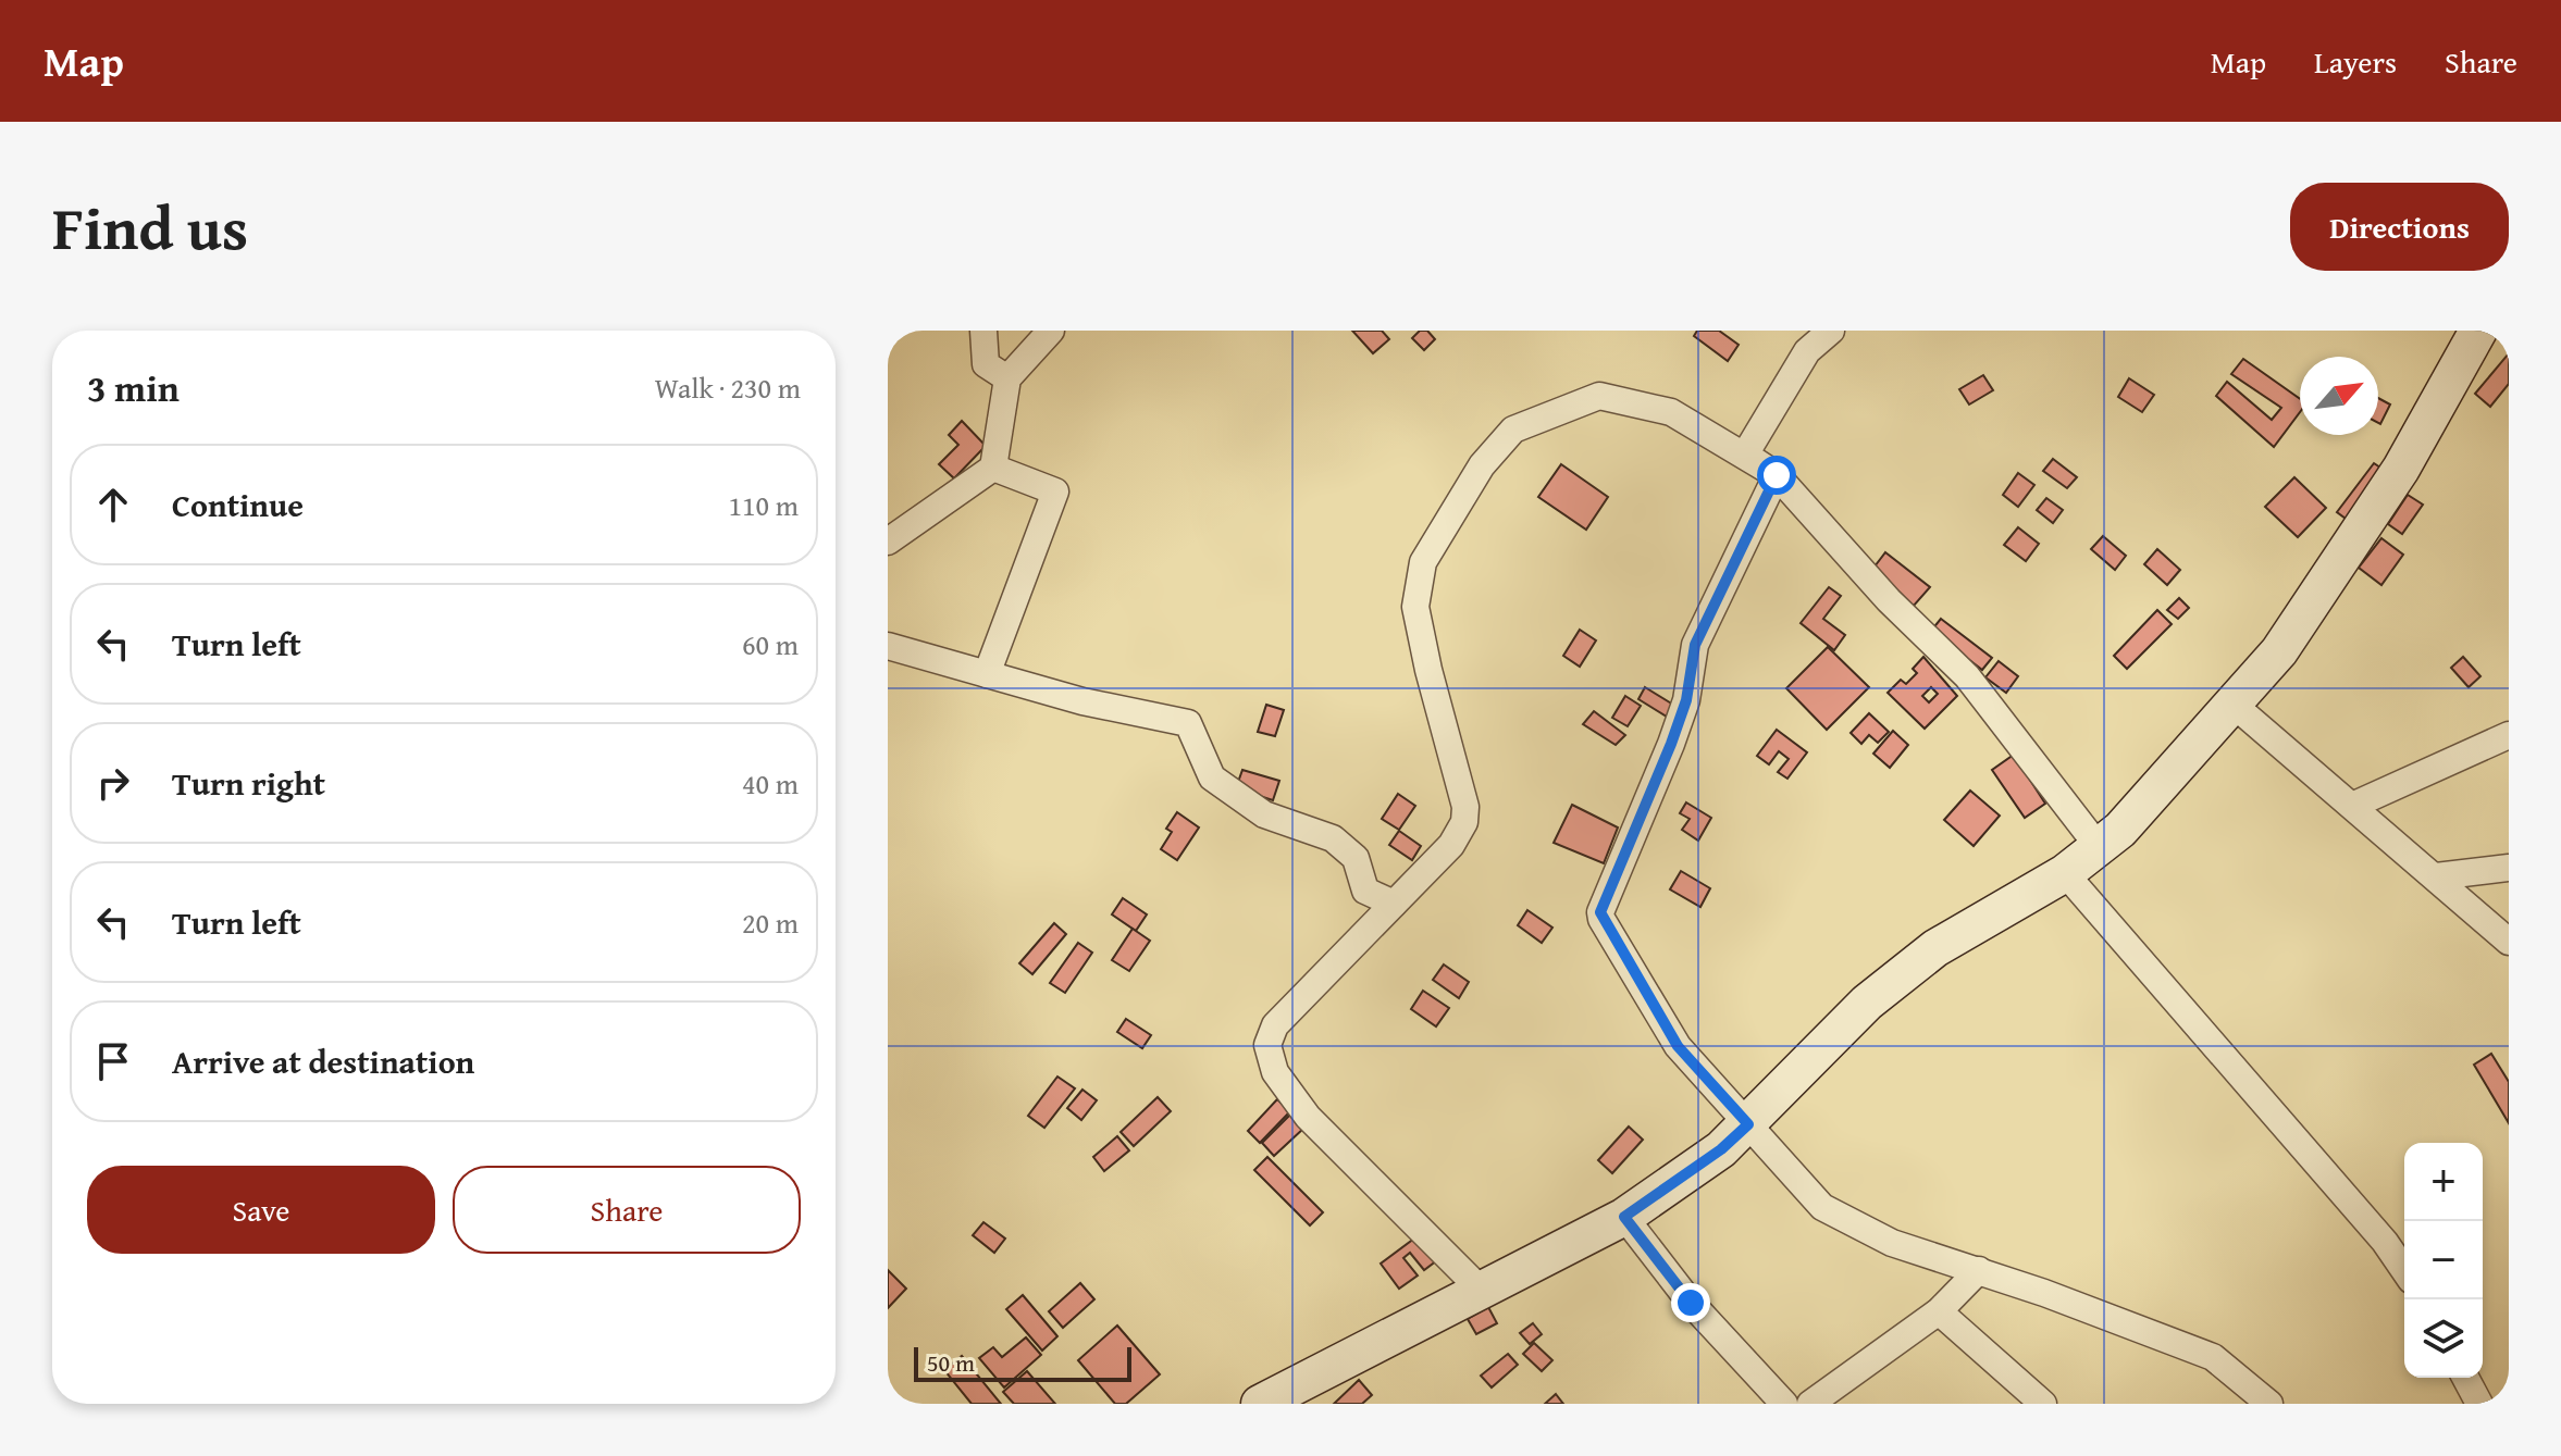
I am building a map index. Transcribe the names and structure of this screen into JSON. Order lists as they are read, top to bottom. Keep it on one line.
{"scale_bar":"50 m","north":"top right","page":{"header":"Map","nav":["Map","Layers","Share"],"title":"Find us","buttons":["Directions",["Save","Share"]],"heading":["3 min","Walk · 230 m"],"list":[["Continue","110 m"],["Turn left","60 m"],["Turn right","40 m"],["Turn left","20 m"],"Arrive at destination"],"map_buttons":["+","−"],"scale":"50 m"}}
